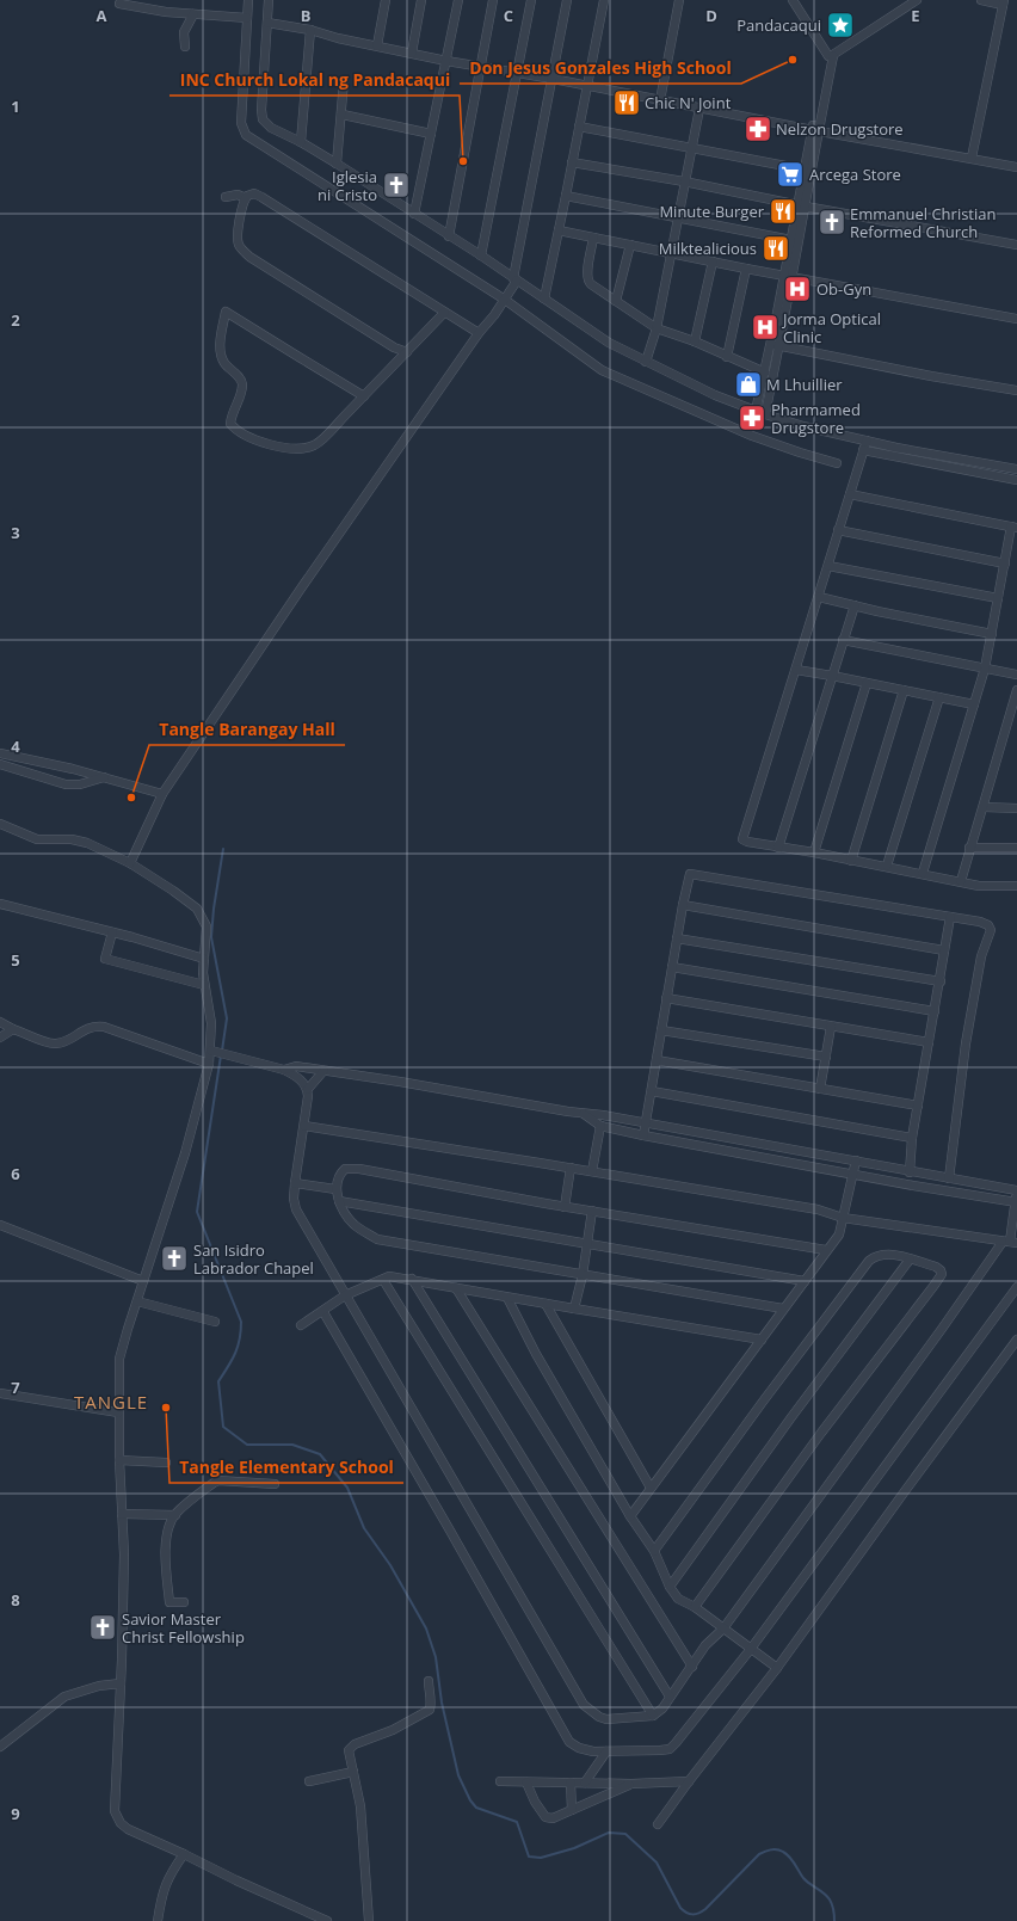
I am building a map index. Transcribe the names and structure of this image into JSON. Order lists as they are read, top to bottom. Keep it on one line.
{"districts":["TANGLE"],"places":{"place":["Pandacaqui"],"other":["Don Jesus Gonzales High School","INC Church Lokal ng Pandacaqui","Tangle Barangay Hall","Tangle Elementary School"],"restaurant":["Chic N' Joint","Minute Burger","Milktealicious"],"pharmacy":["Nelzon Drugstore","Pharmamed Drugstore"],"supermarket":["Arcega Store"],"church":["Iglesia ni Cristo","Emmanuel Christian Reformed Church","San Isidro Labrador Chapel","Savior Master Christ Fellowship"],"hospital":["Ob-Gyn","Jorma Optical Clinic"],"shop":["M Lhuillier"]},"grid":{"columns":["A","B","C","D","E"],"rows":["1","2","3","4","5","6","7","8","9"]}}
